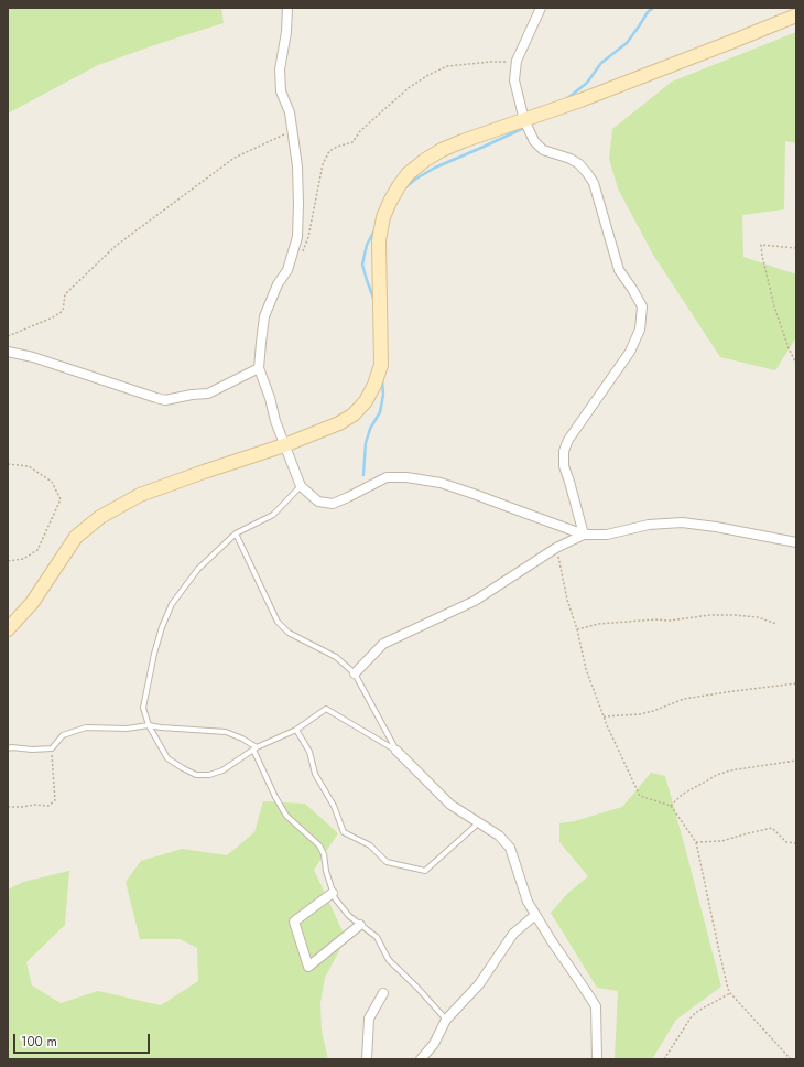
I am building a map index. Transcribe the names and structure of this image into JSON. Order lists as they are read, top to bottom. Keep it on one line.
{"scale_bar":"100 m"}
